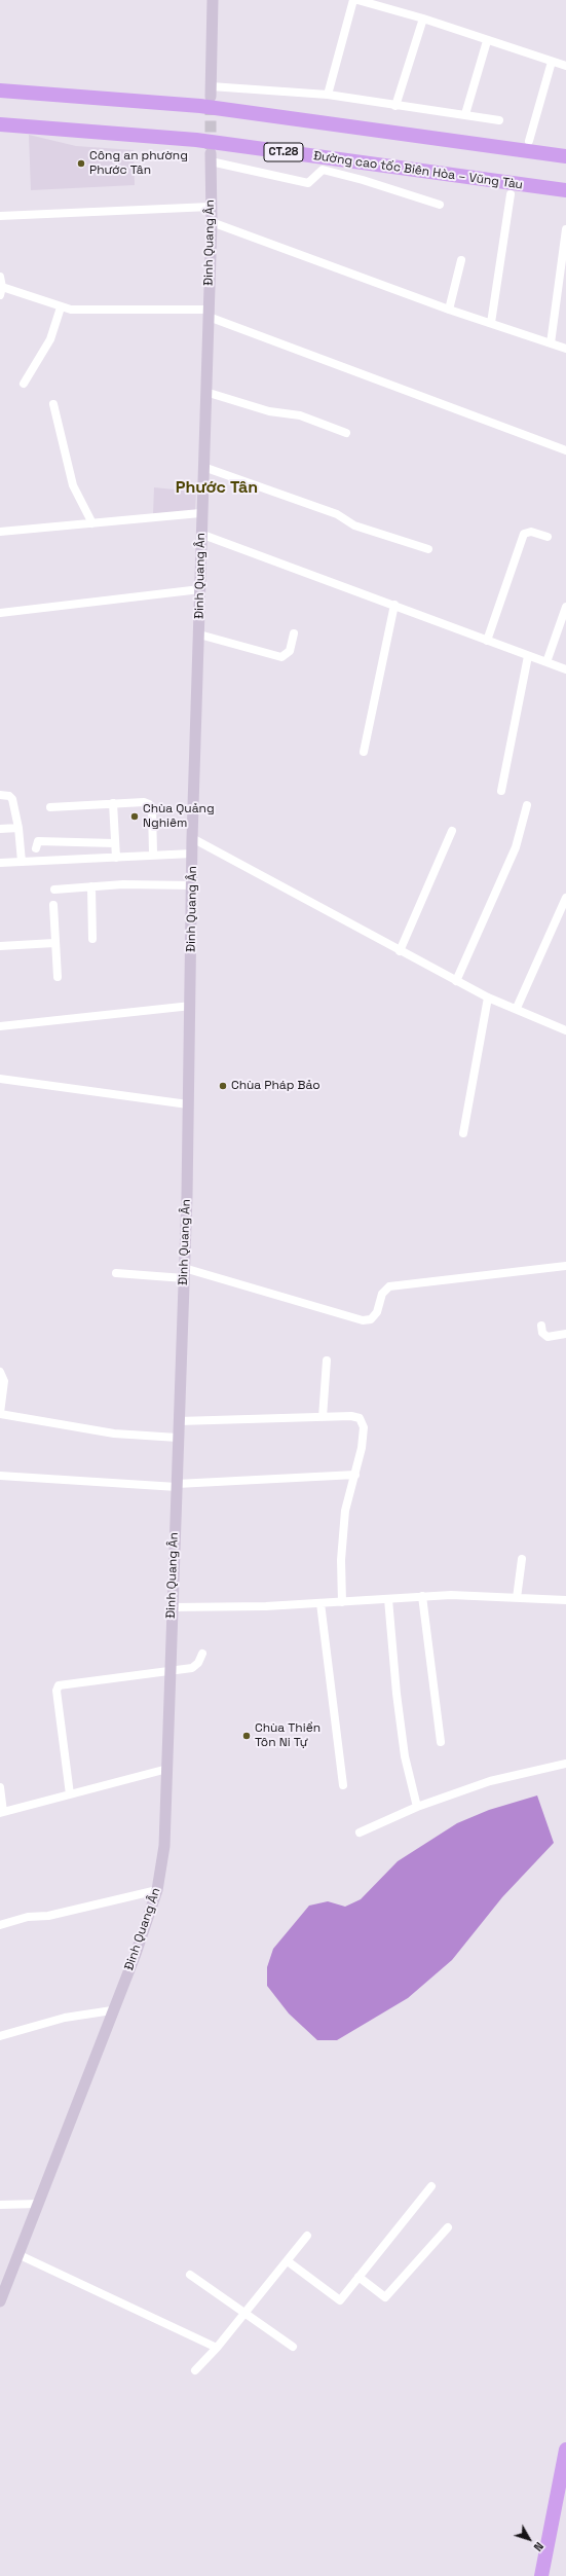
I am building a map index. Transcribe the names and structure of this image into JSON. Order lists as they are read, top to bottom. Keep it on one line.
{"streets":{"highway":["CT.28","Đường cao tốc Biên Hòa – Vũng Tàu"],"street":["Đinh Quang Ân"]},"districts":["Phước Tân"],"places":["Công an phường Phước Tân","Chùa Quảng Nghiêm","Chùa Pháp Bảo","Chùa Thiền Tôn Ni Tự"],"north":"bottom right"}
